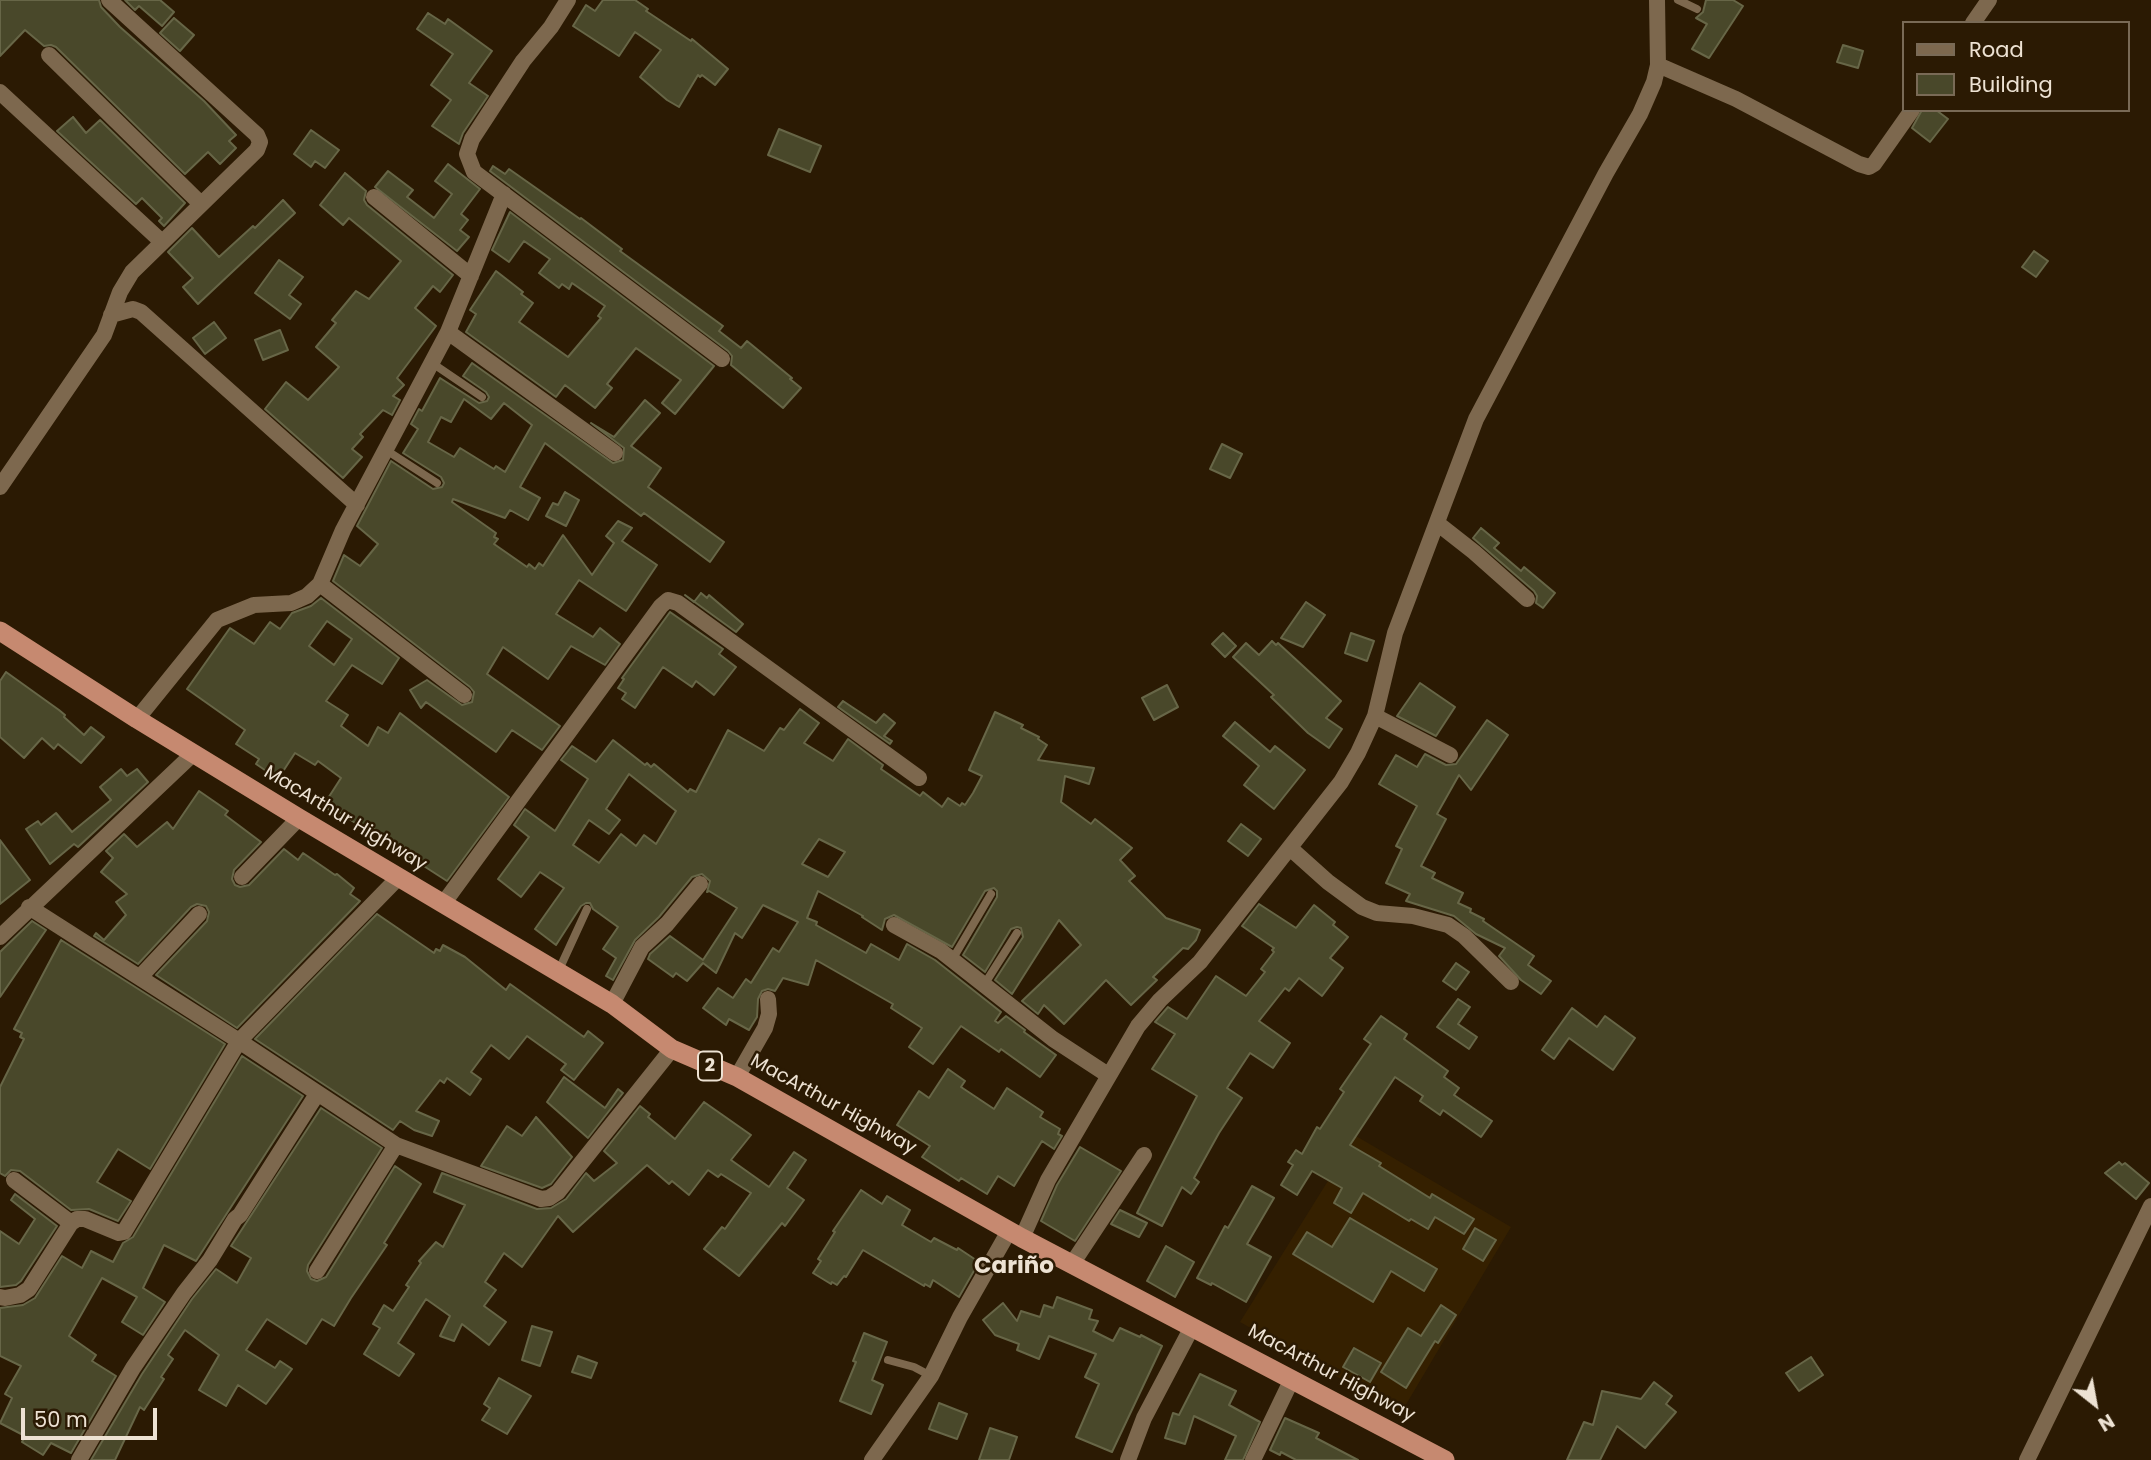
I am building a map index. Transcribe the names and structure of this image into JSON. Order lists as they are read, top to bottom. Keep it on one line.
{"streets":{"highway":["MacArthur Highway","2"]},"districts":["Cariño"],"legend":["Road","Building"],"scale_bar":"50 m","north":"bottom right"}
